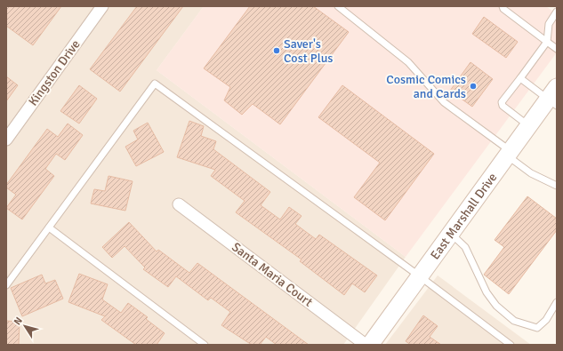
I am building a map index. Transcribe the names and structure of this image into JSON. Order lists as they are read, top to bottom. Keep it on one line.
{"streets":{"main road":["East Marshall Drive"],"street":["Kingston Drive","Santa Maria Court"]},"places":["Saver's Cost Plus","Cosmic Comics and Cards"],"north":"top left"}
